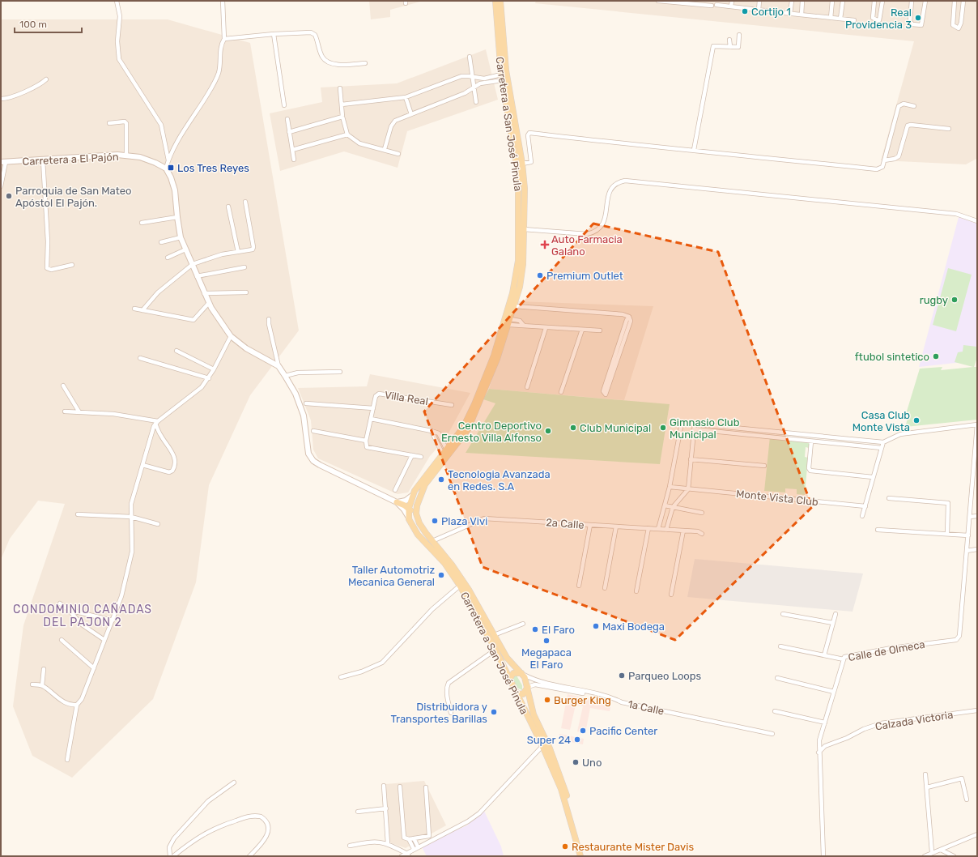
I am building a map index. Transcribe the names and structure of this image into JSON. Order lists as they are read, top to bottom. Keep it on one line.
{"streets":{"main road":["Carretera a San José Pinula"],"street":["Carretera a El Pajón","Villa Real","Monte Vista Club","2a Calle","Calle de Olmeca","1a Calle","Calzada Victoria"]},"crossings":[["Carretera a San José Pinula","2a Calle"],["Carretera a San José Pinula","1a Calle"],["Calle de Olmeca","Calzada Victoria"]],"districts":["CONDOMINIO CAÑADAS DEL PAJON 2"],"places":{"other":["Cortijo 1","Real Providencia 3","Parroquia de San Mateo Apóstol El Pajón.","Premium Outlet","rugby","ftubol sintetico","Casa Club Monte Vista","Club Municipal","Gimnasio Club Municipal","Centro Deportivo Ernesto Villa Alfonso","Tecnologia Avanzada en Redes. S.A","Plaza Vivi","Taller Automotriz Mecanica General","Maxi Bodega","El Faro","Megapaca El Faro","Parqueo Loops","Burger King","Distribuidora y Transportes Barillas","Pacific Center","Super 24","Uno","Restaurante Mister Davis"],"transit":["Los Tres Reyes"],"health":["Auto Farmacia Galano"]},"scale_bar":"100 m"}
